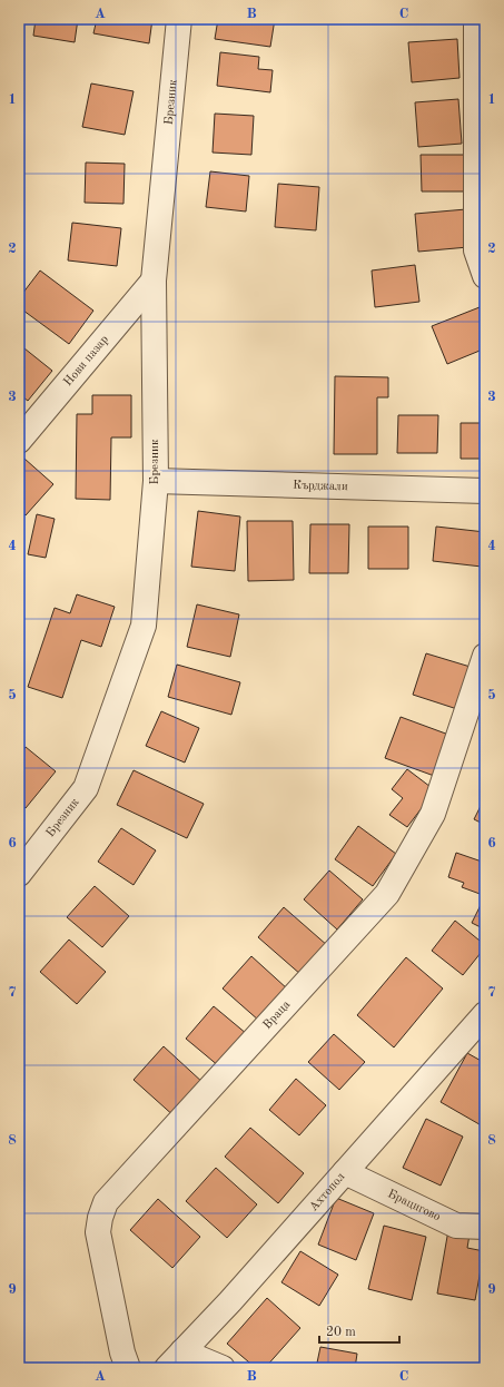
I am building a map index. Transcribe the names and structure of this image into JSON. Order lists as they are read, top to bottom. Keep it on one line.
{"streets":{"street":["Брезник","Нови пазар","Кърджали","Враца","Ахтопол","Брацигово"]},"crossings":[["Брезник","Нови пазар"],["Брезник","Кърджали"],["Ахтопол","Брацигово"]],"scale_bar":"20 m","grid":{"columns":["A","B","C"],"rows":["1","2","3","4","5","6","7","8","9"]}}
